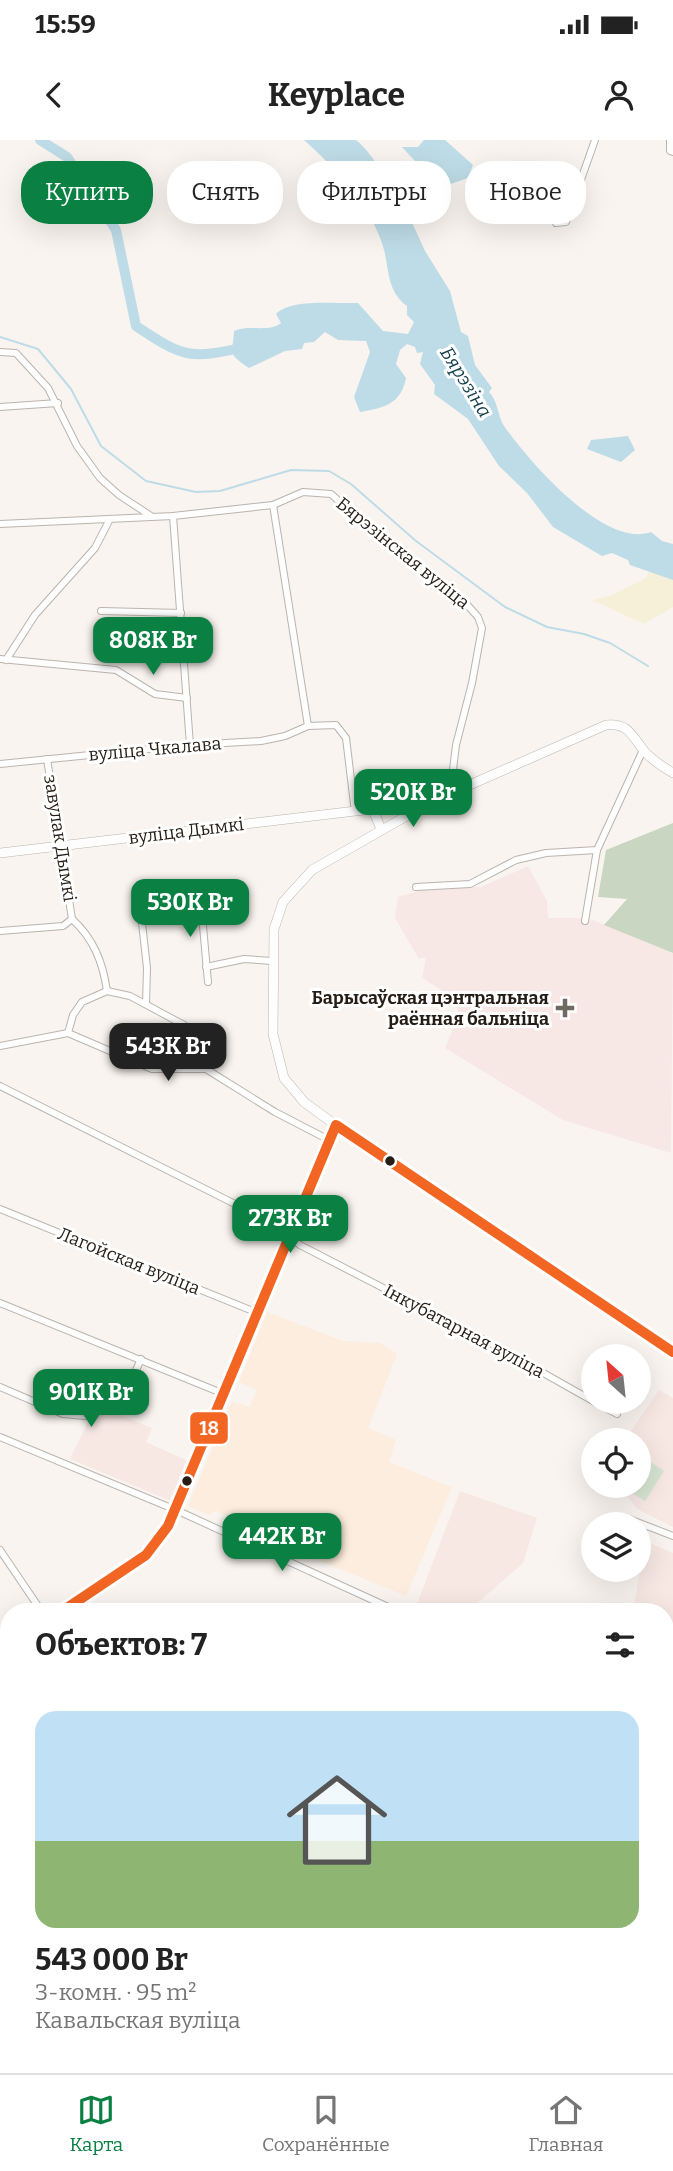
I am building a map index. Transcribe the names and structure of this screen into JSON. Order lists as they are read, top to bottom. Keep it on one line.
{"streets":{"street":["Бярэзінская вуліца","вуліца Чкалава","вуліца Дымкі","завулак Дымкі","Лагойская вуліца","Інкубатарная вуліца"]},"crossings":[["вуліца Чкалава","завулак Дымкі"],["вуліца Дымкі","завулак Дымкі"]],"water":["Бярэзіна"],"places":{"health":["Барысаўская цэнтральная раённая бальніца"]},"lines":["transit line 18"],"north":"top left","page":{"status":"15:59","header":"Keyplace","chip":["Купить","Снять","Фильтры","Новое"],"price":["808K Br","520K Br","530K Br","543K Br","273K Br","901K Br","442K Br"],"heading":"Объектов: 7","list":[{"name":"543 000 Br","note":"3-комн. · 95 m² · Кавальская вуліца"}],"tabs":["Карта","Сохранённые","Главная"]}}
